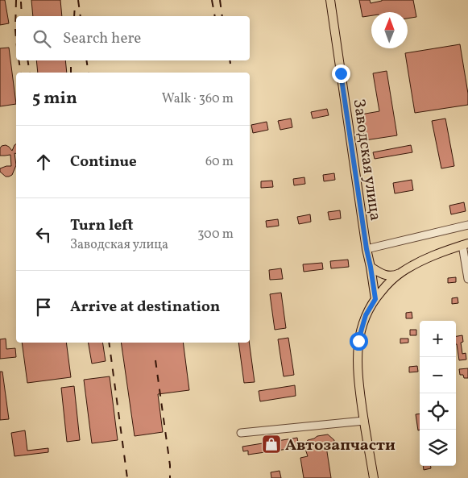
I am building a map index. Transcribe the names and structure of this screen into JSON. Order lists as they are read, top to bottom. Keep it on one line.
{"streets":{"main road":["Заводская улица"]},"places":{"shop":["Автозапчасти"]},"north":"top","page":{"search":"Search here","heading":["5 min","Walk · 360 m"],"list":[["Continue","60 m"],["Turn left","Заводская улица","300 m"],"Arrive at destination"],"map_buttons":["+","−"]}}
